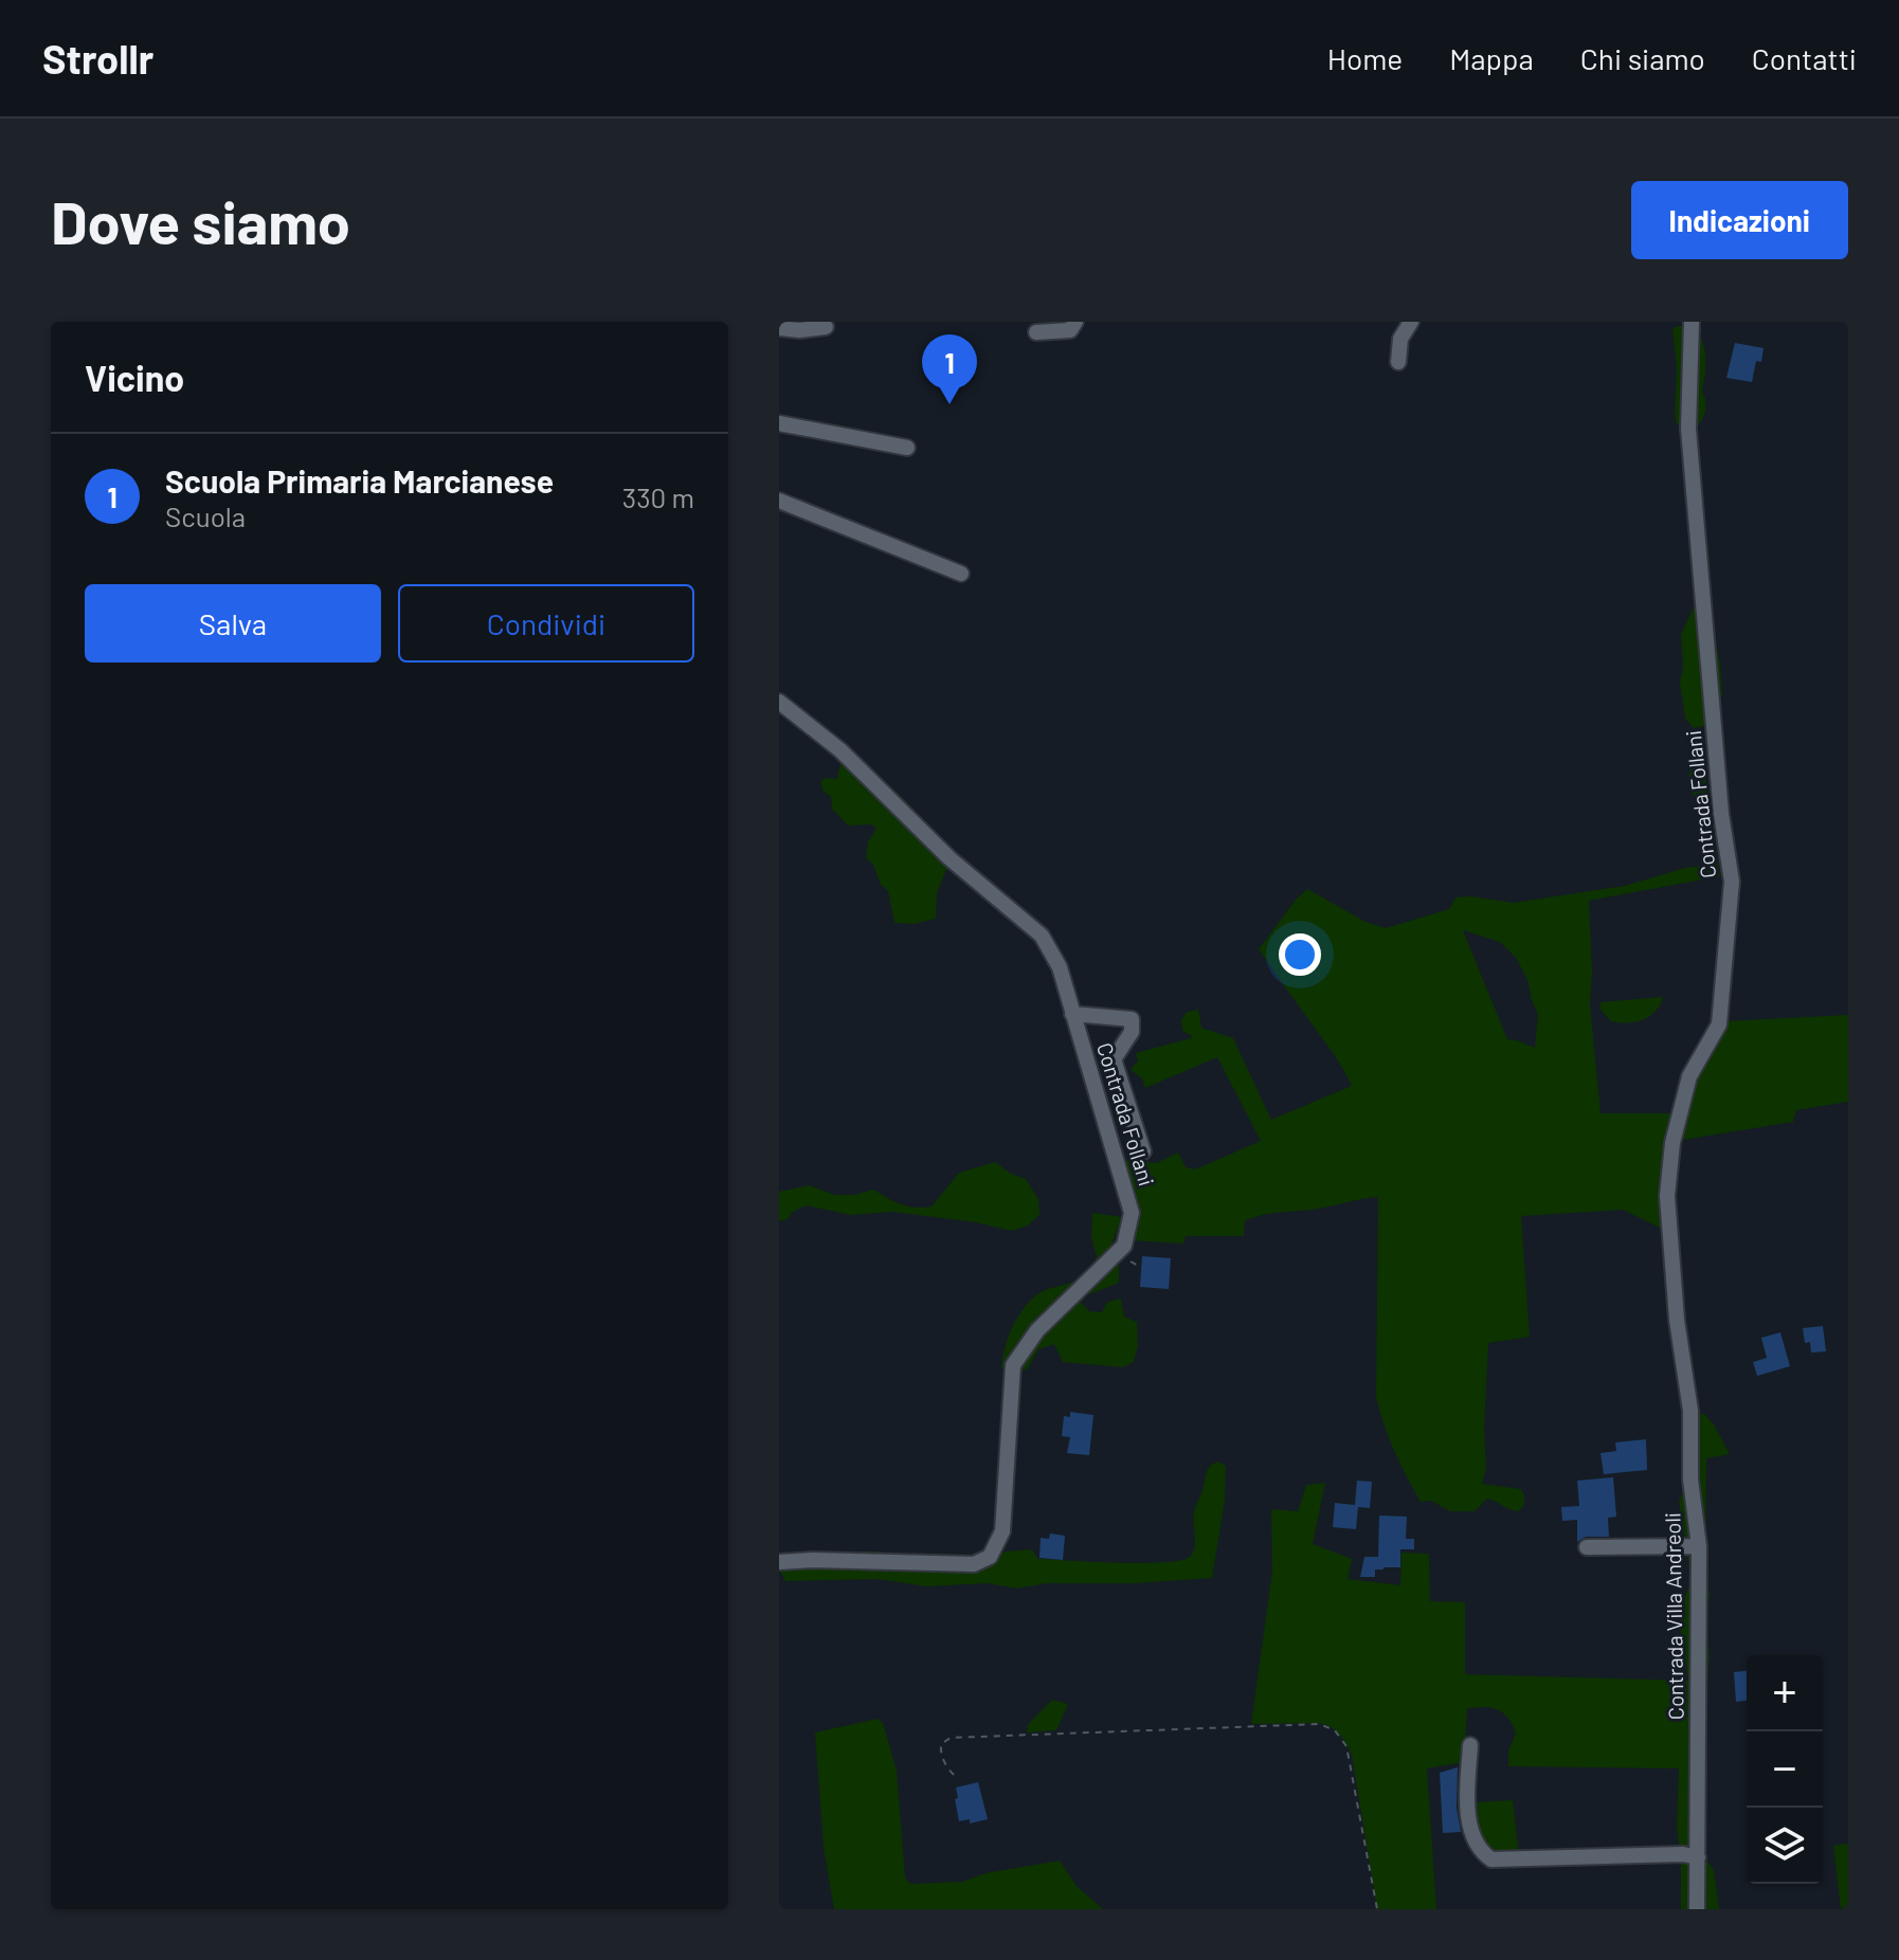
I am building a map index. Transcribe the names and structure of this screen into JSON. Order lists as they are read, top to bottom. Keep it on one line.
{"streets":{"street":["Contrada Follani","Contrada Villa Andreoli"]},"crossings":[["Contrada Follani","Contrada Villa Andreoli"]],"page":{"header":"Strollr","nav":["Home","Mappa","Chi siamo","Contatti"],"buttons":["Indicazioni",["Salva","Condividi"]],"title":"Dove siamo","heading":"Vicino","pins":"1","list":[{"mark":"1","name":"Scuola Primaria Marcianese","note":"Scuola","value":"330 m"}],"map_buttons":["+","−"]}}
